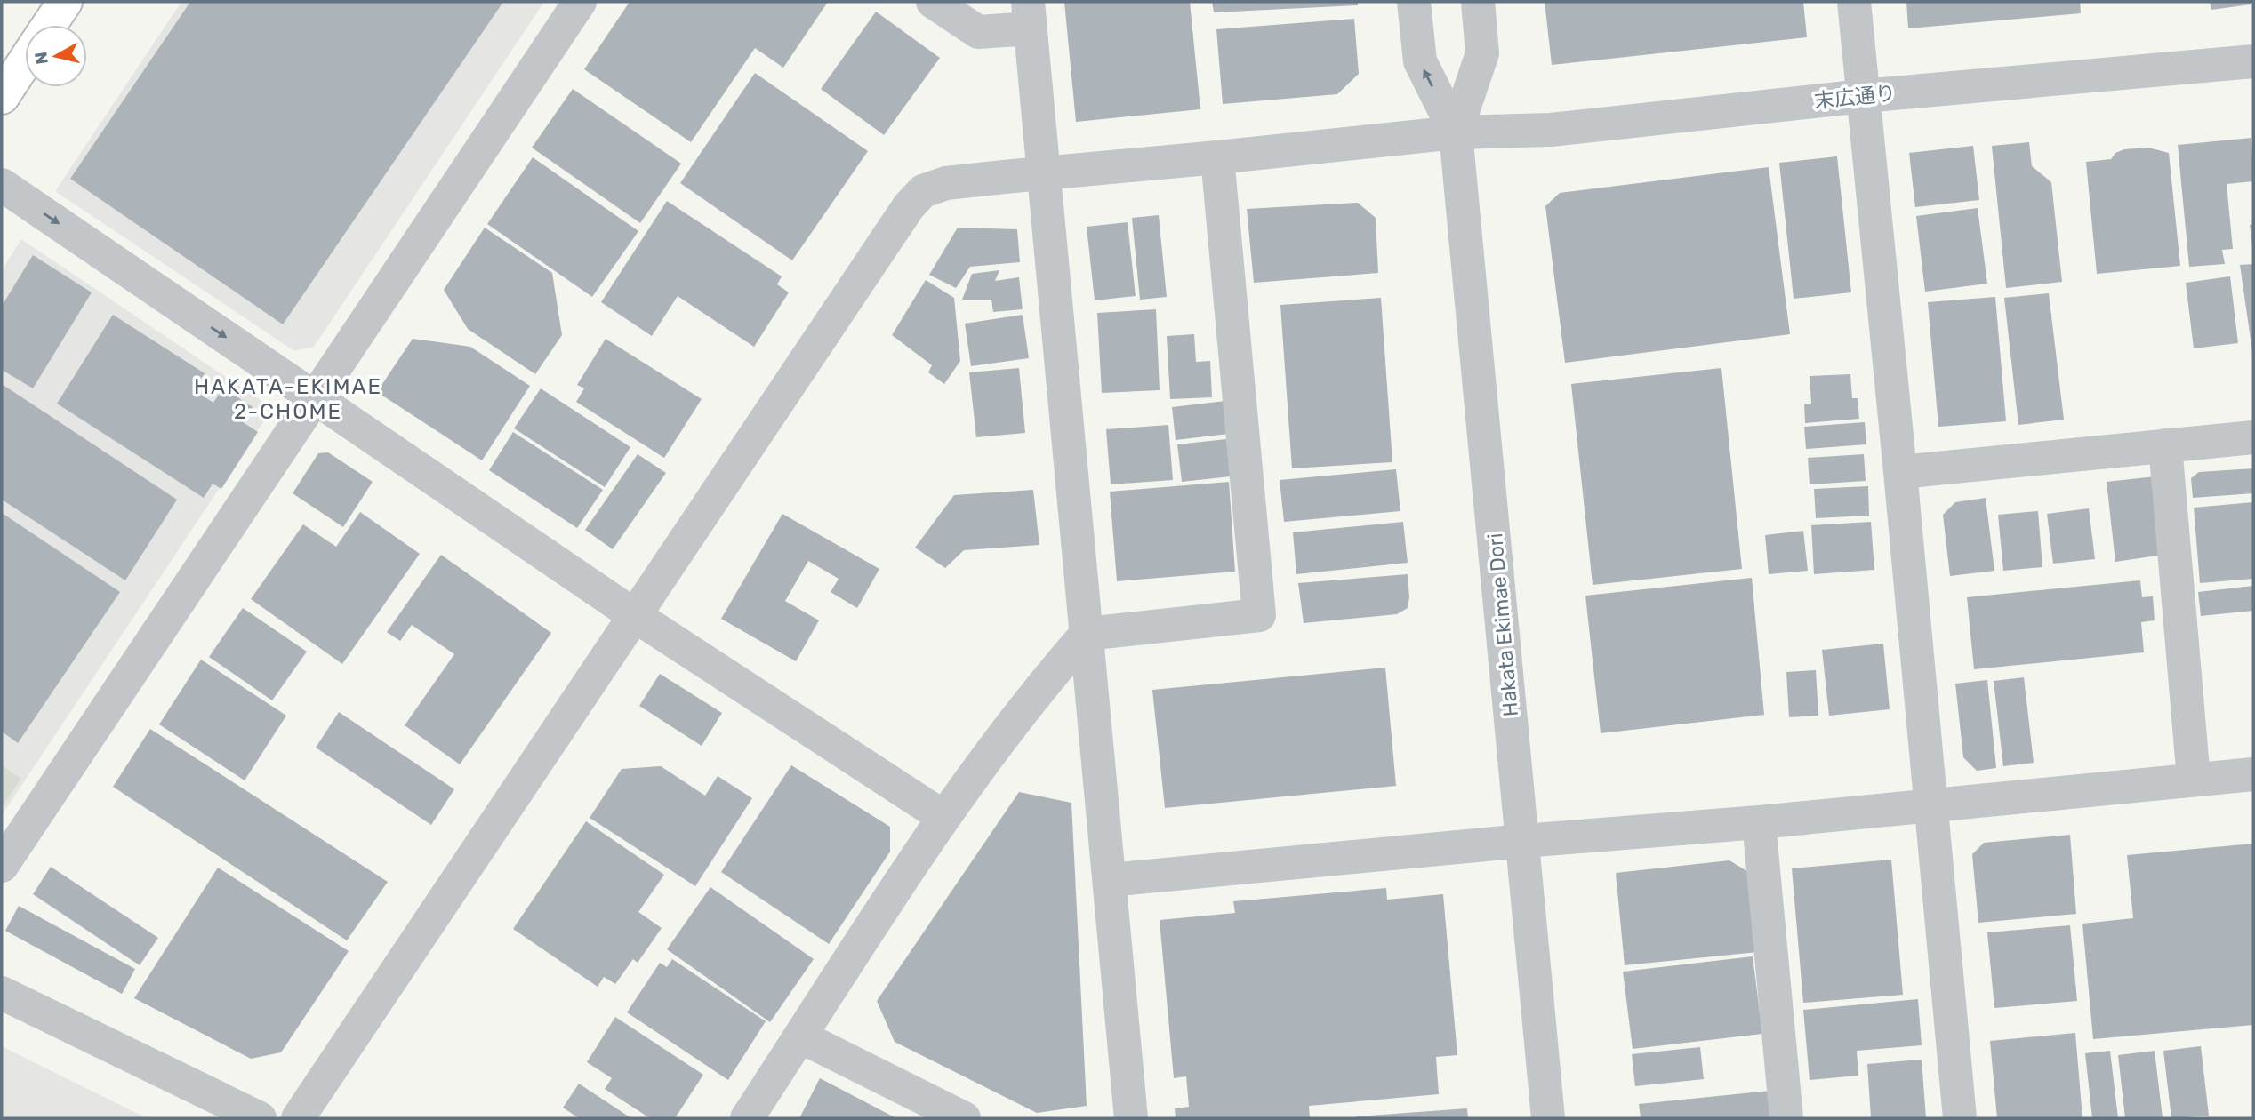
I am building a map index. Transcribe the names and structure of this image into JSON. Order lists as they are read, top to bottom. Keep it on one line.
{"streets":{"street":["末広通り","Hakata Ekimae Dori"]},"crossings":[["末広通り","Hakata Ekimae Dori"]],"districts":["HAKATA-EKIMAE 2-CHOME"],"north":"left"}
